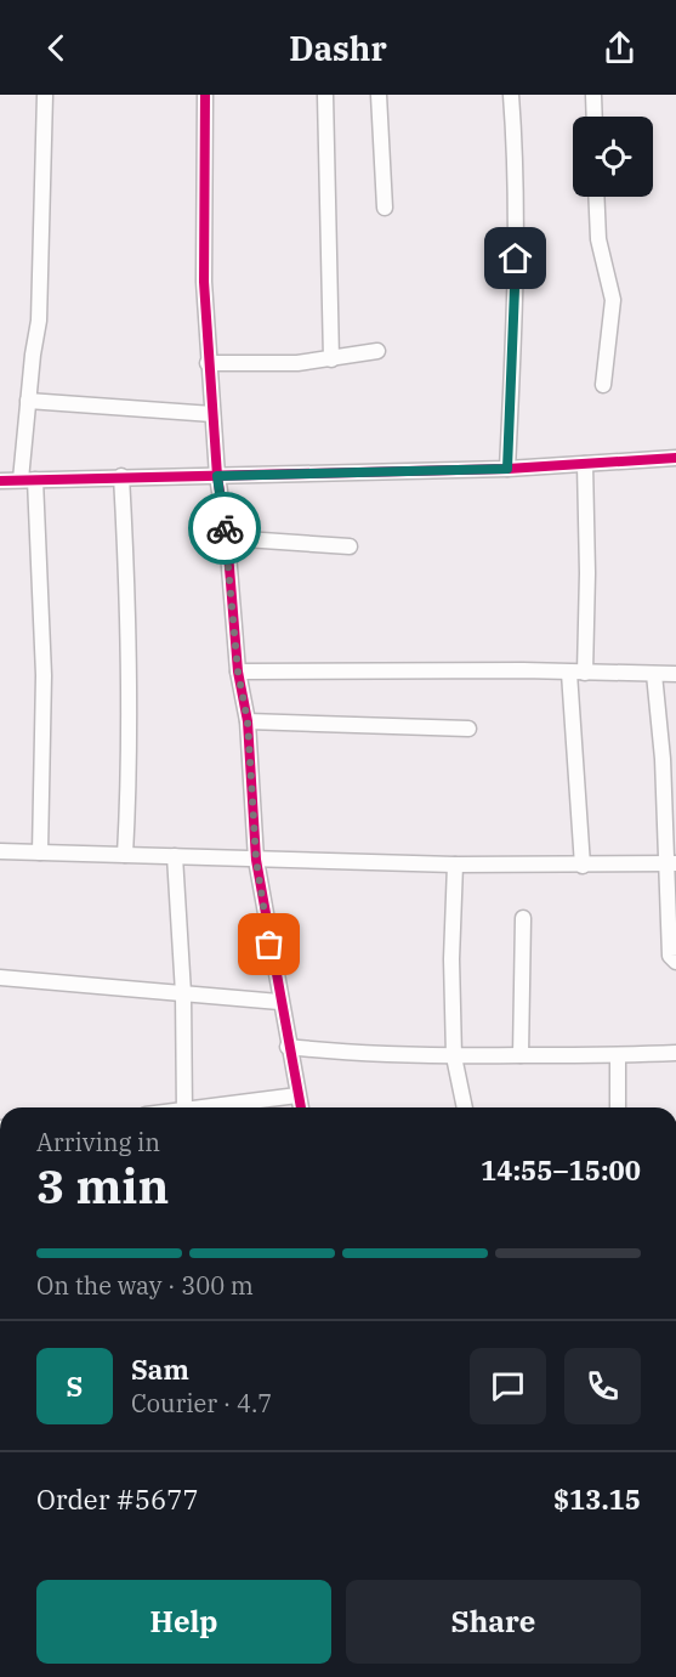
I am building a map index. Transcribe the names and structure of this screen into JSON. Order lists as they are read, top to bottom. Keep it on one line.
{"page":{"header":"Dashr","heading":["3 min","Arriving in","14:55–15:00"],"panel":["Sam","Courier · 4.7","Order #5677","$13.15"],"bar":"On the way · 300 m","round":"S","buttons":["Help","Share"]}}
